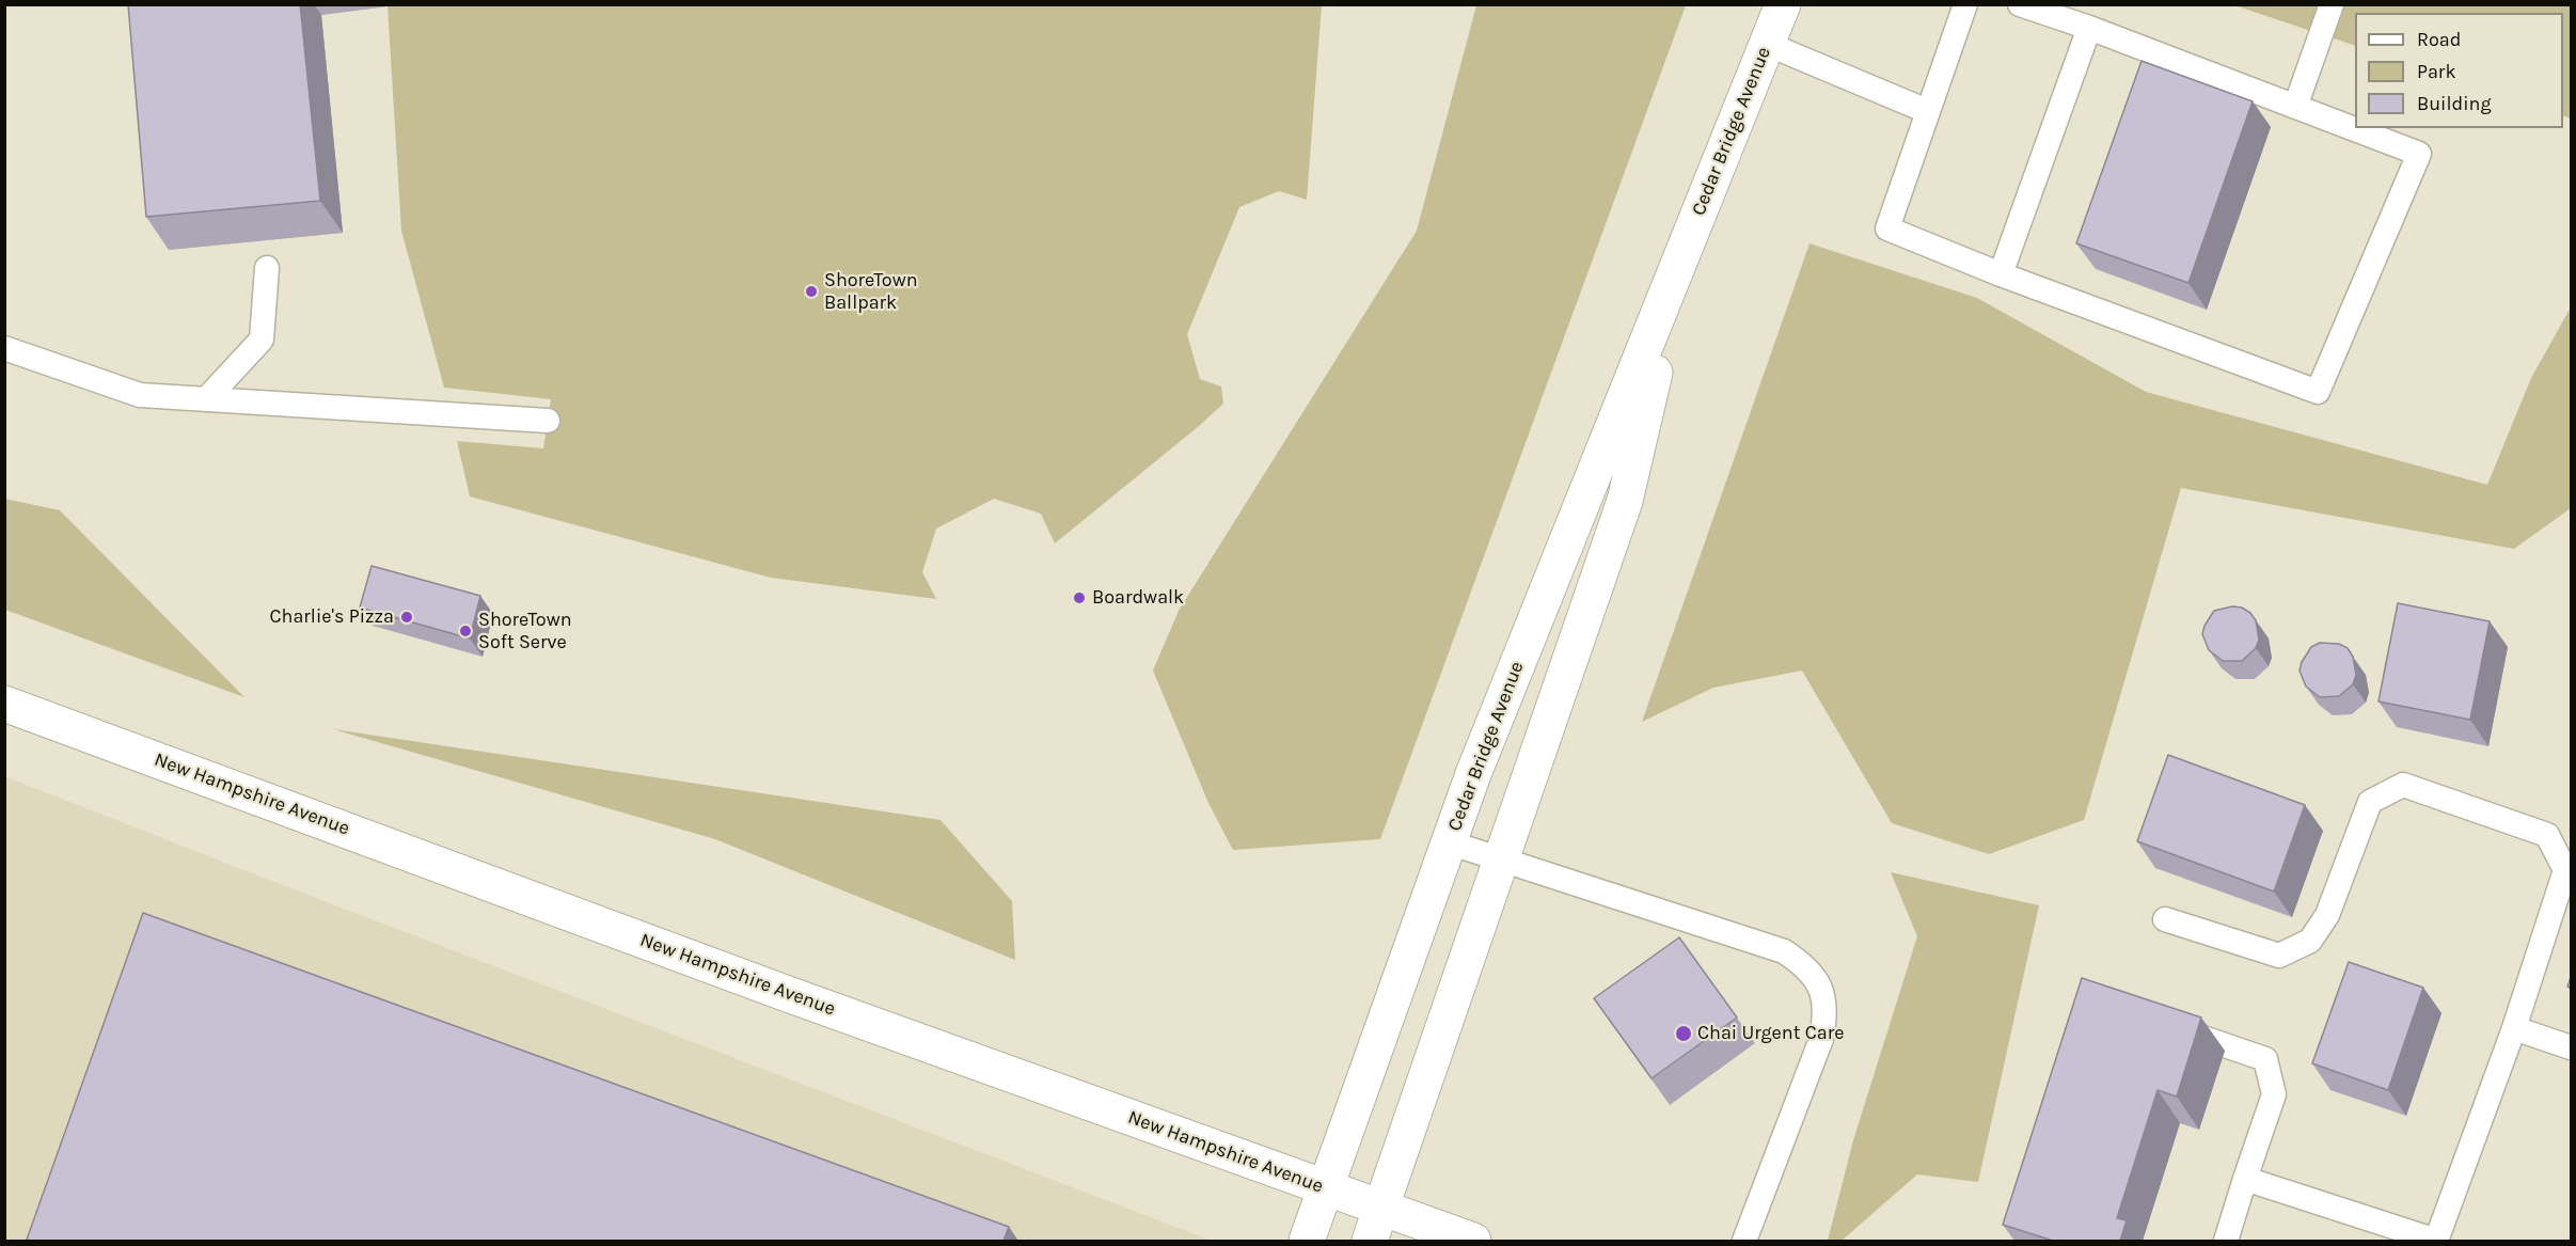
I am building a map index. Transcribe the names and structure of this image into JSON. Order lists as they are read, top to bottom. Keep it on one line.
{"streets":{"main road":["Cedar Bridge Avenue","New Hampshire Avenue"]},"crossings":[["Cedar Bridge Avenue","New Hampshire Avenue"]],"places":["ShoreTown Ballpark","Boardwalk","Charlie's Pizza","ShoreTown Soft Serve","Chai Urgent Care"],"legend":["Road","Park","Building"]}
